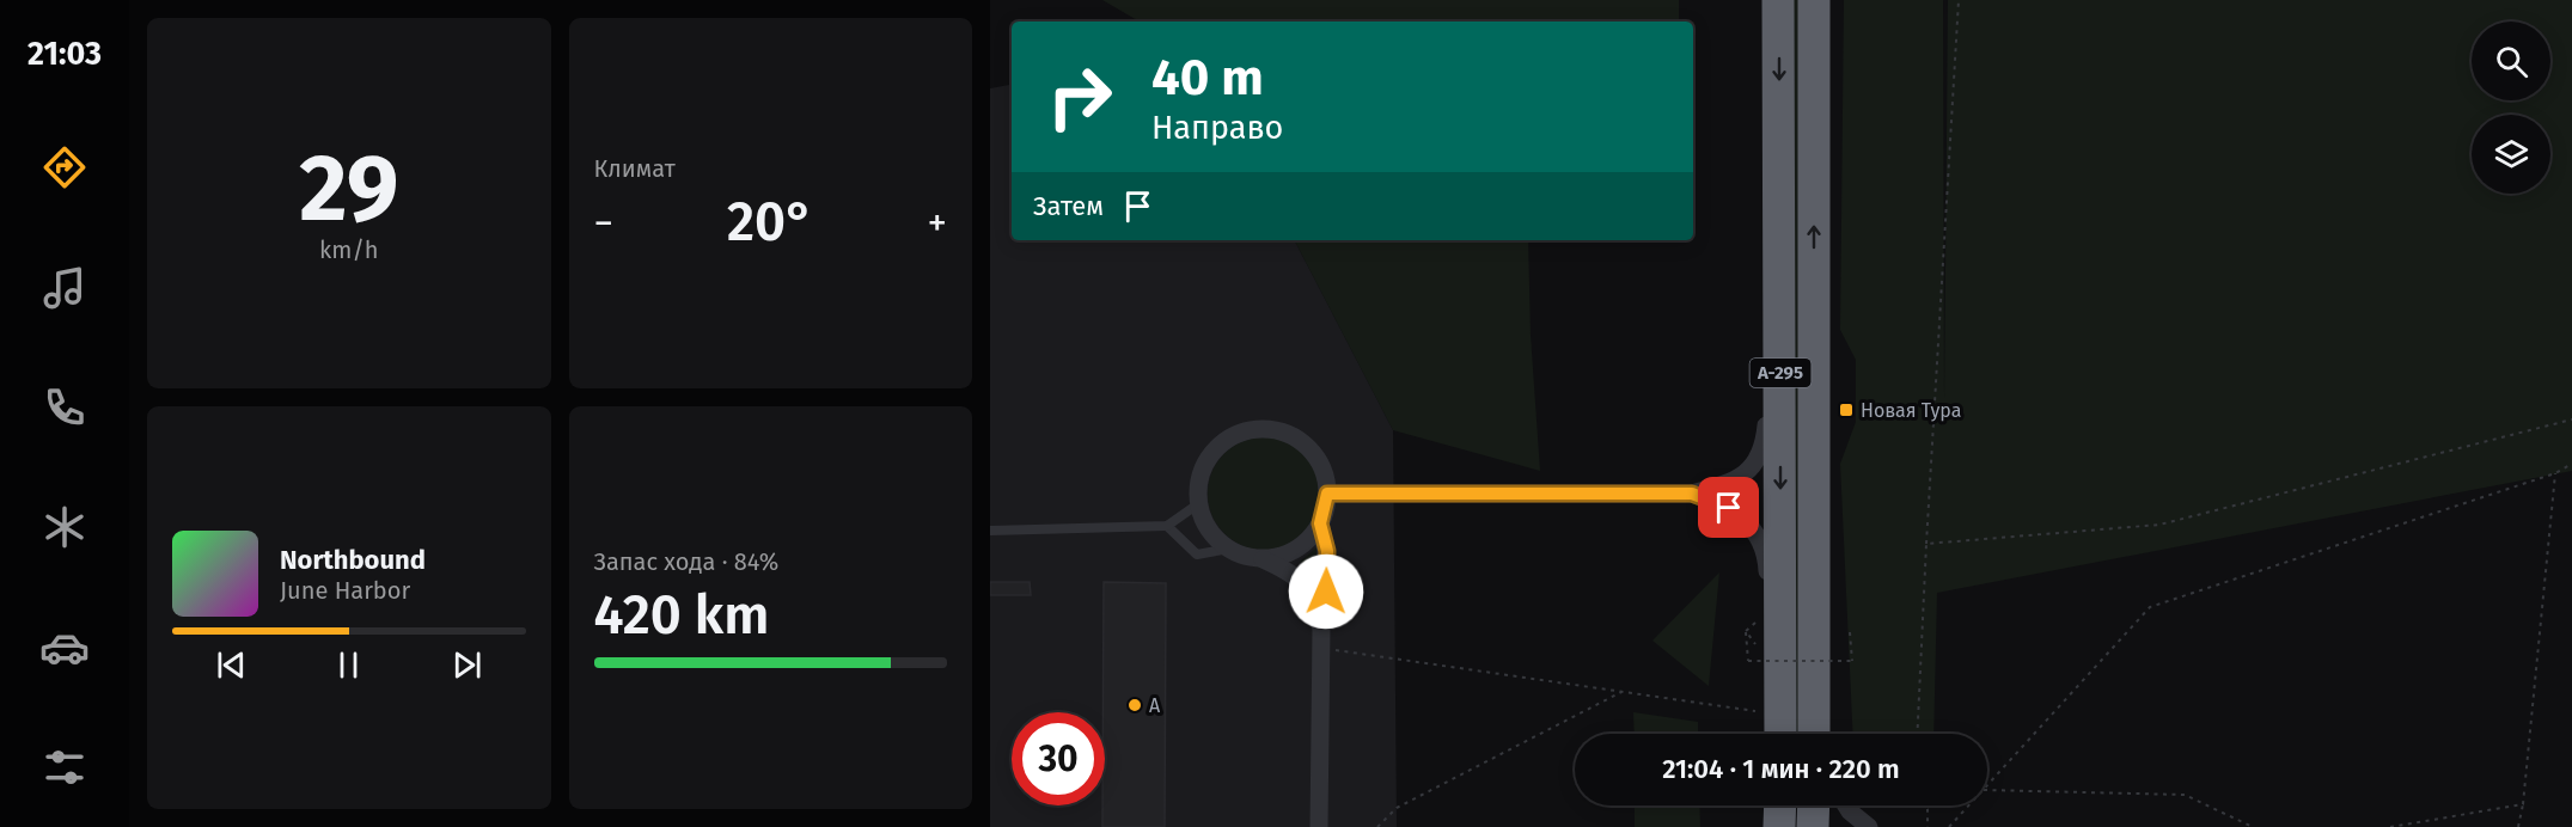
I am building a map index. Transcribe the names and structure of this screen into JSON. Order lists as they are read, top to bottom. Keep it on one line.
{"streets":{"highway":["А-295"]},"places":{"transit":["Новая Тура"],"other":["А"]},"page":{"tabs":"21:03","tile":[["29","km/h"],"Климат",["Запас хода · 84%","420 km"]],"turn":["40 m","Направо"],"then":"Затем","heat":["−","20°","+"],"song":["Northbound","June Harbor"],"limit":"30","trip":"21:04 · 1 мин · 220 m"}}
